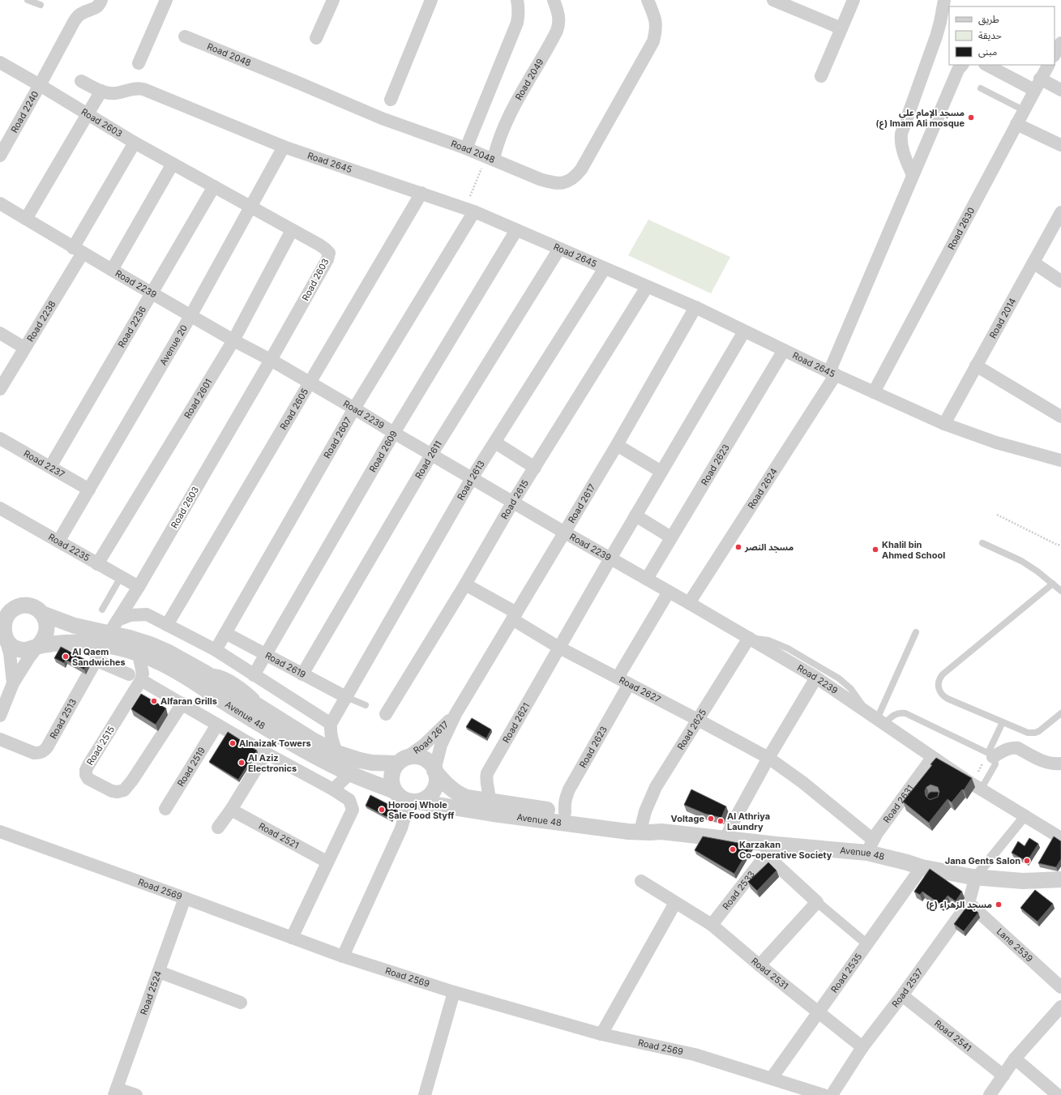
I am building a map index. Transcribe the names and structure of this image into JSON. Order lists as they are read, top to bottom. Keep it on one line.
{"streets":{"street":["Road 2048","Road 2049","Road 2240","Road 2603","Road 2645","Road 2630","Road 2239","Road 2014","Road 2238","Road 2236","Avenue 20","Road 2601","Road 2605","Road 2607","Road 2609","Road 2611","Road 2237","Road 2623","Road 2613","Road 2624","Road 2615","Road 2617","Road 2235","Road 2619","Road 2627","Avenue 48","Road 2513","Road 2621","Road 2625","Road 2515","Road 2519","Road 2631","Road 2521","Road 2569","Road 2533","Lane 2539","Road 2535","Road 2531","Road 2537","Road 2524","Road 2541"]},"crossings":[["Road 2048","Road 2049"],["Road 2240","Road 2603"],["Road 2603","Road 2239"],["Road 2603","Road 2238"],["Road 2603","Road 2236"],["Road 2603","Avenue 20"],["Road 2603","Road 2601"],["Road 2603","Road 2235"],["Road 2603","Avenue 48"],["Road 2603","Road 2513"],["Road 2645","Road 2630"],["Road 2645","Road 2014"],["Road 2645","Avenue 20"],["Road 2645","Road 2605"],["Road 2645","Road 2607"],["Road 2645","Road 2609"],["Road 2645","Road 2611"],["Road 2645","Road 2623"],["Road 2645","Road 2613"],["Road 2645","Road 2624"],["Road 2645","Road 2615"],["Road 2645","Road 2617"],["Road 2645","Road 2621"],["Road 2239","Road 2238"],["Road 2239","Road 2236"],["Road 2239","Avenue 20"],["Road 2239","Road 2601"],["Road 2239","Road 2605"],["Road 2239","Road 2607"],["Road 2239","Road 2609"],["Road 2239","Road 2611"],["Road 2239","Road 2623"],["Road 2239","Road 2613"],["Road 2239","Road 2624"],["Road 2239","Road 2615"],["Road 2239","Road 2617"],["Road 2239","Road 2621"],["Road 2239","Road 2625"],["Road 2239","Road 2631"],["Road 2236","Road 2237"],["Avenue 20","Road 2237"],["Avenue 20","Road 2235"],["Road 2601","Road 2235"],["Road 2607","Road 2619"],["Road 2609","Road 2619"],["Road 2611","Road 2619"],["Road 2623","Road 2627"],["Road 2623","Avenue 48"],["Road 2613","Road 2619"],["Road 2615","Road 2627"],["Road 2617","Road 2627"],["Road 2617","Avenue 48"],["Road 2627","Avenue 48"],["Road 2627","Road 2621"],["Road 2627","Road 2625"],["Road 2627","Road 2631"],["Avenue 48","Road 2513"],["Avenue 48","Road 2621"],["Avenue 48","Road 2625"],["Avenue 48","Road 2631"],["Avenue 48","Road 2533"],["Avenue 48","Road 2535"],["Avenue 48","Road 2537"],["Road 2569","Road 2535"],["Road 2569","Road 2524"],["Road 2533","Road 2531"],["Lane 2539","Road 2537"],["Road 2535","Road 2531"],["Road 2531","Road 2537"],["Road 2537","Road 2541"]],"places":["مسجد الإمام علي (ع) Imam Ali mosque","مسجد النصر","Khalil bin Ahmed School","Al Qaem Sandwiches","Alfaran Grills","Alnaizak Towers","Al Aziz Electronics","Horooj Whole Sale Food Styff","Voltage","Al Athriya Laundry","Karzakan Co-operative Society","Jana Gents Salon","مسجد الزهراء (ع)"],"legend":["طريق","حديقة","مبنى"]}
